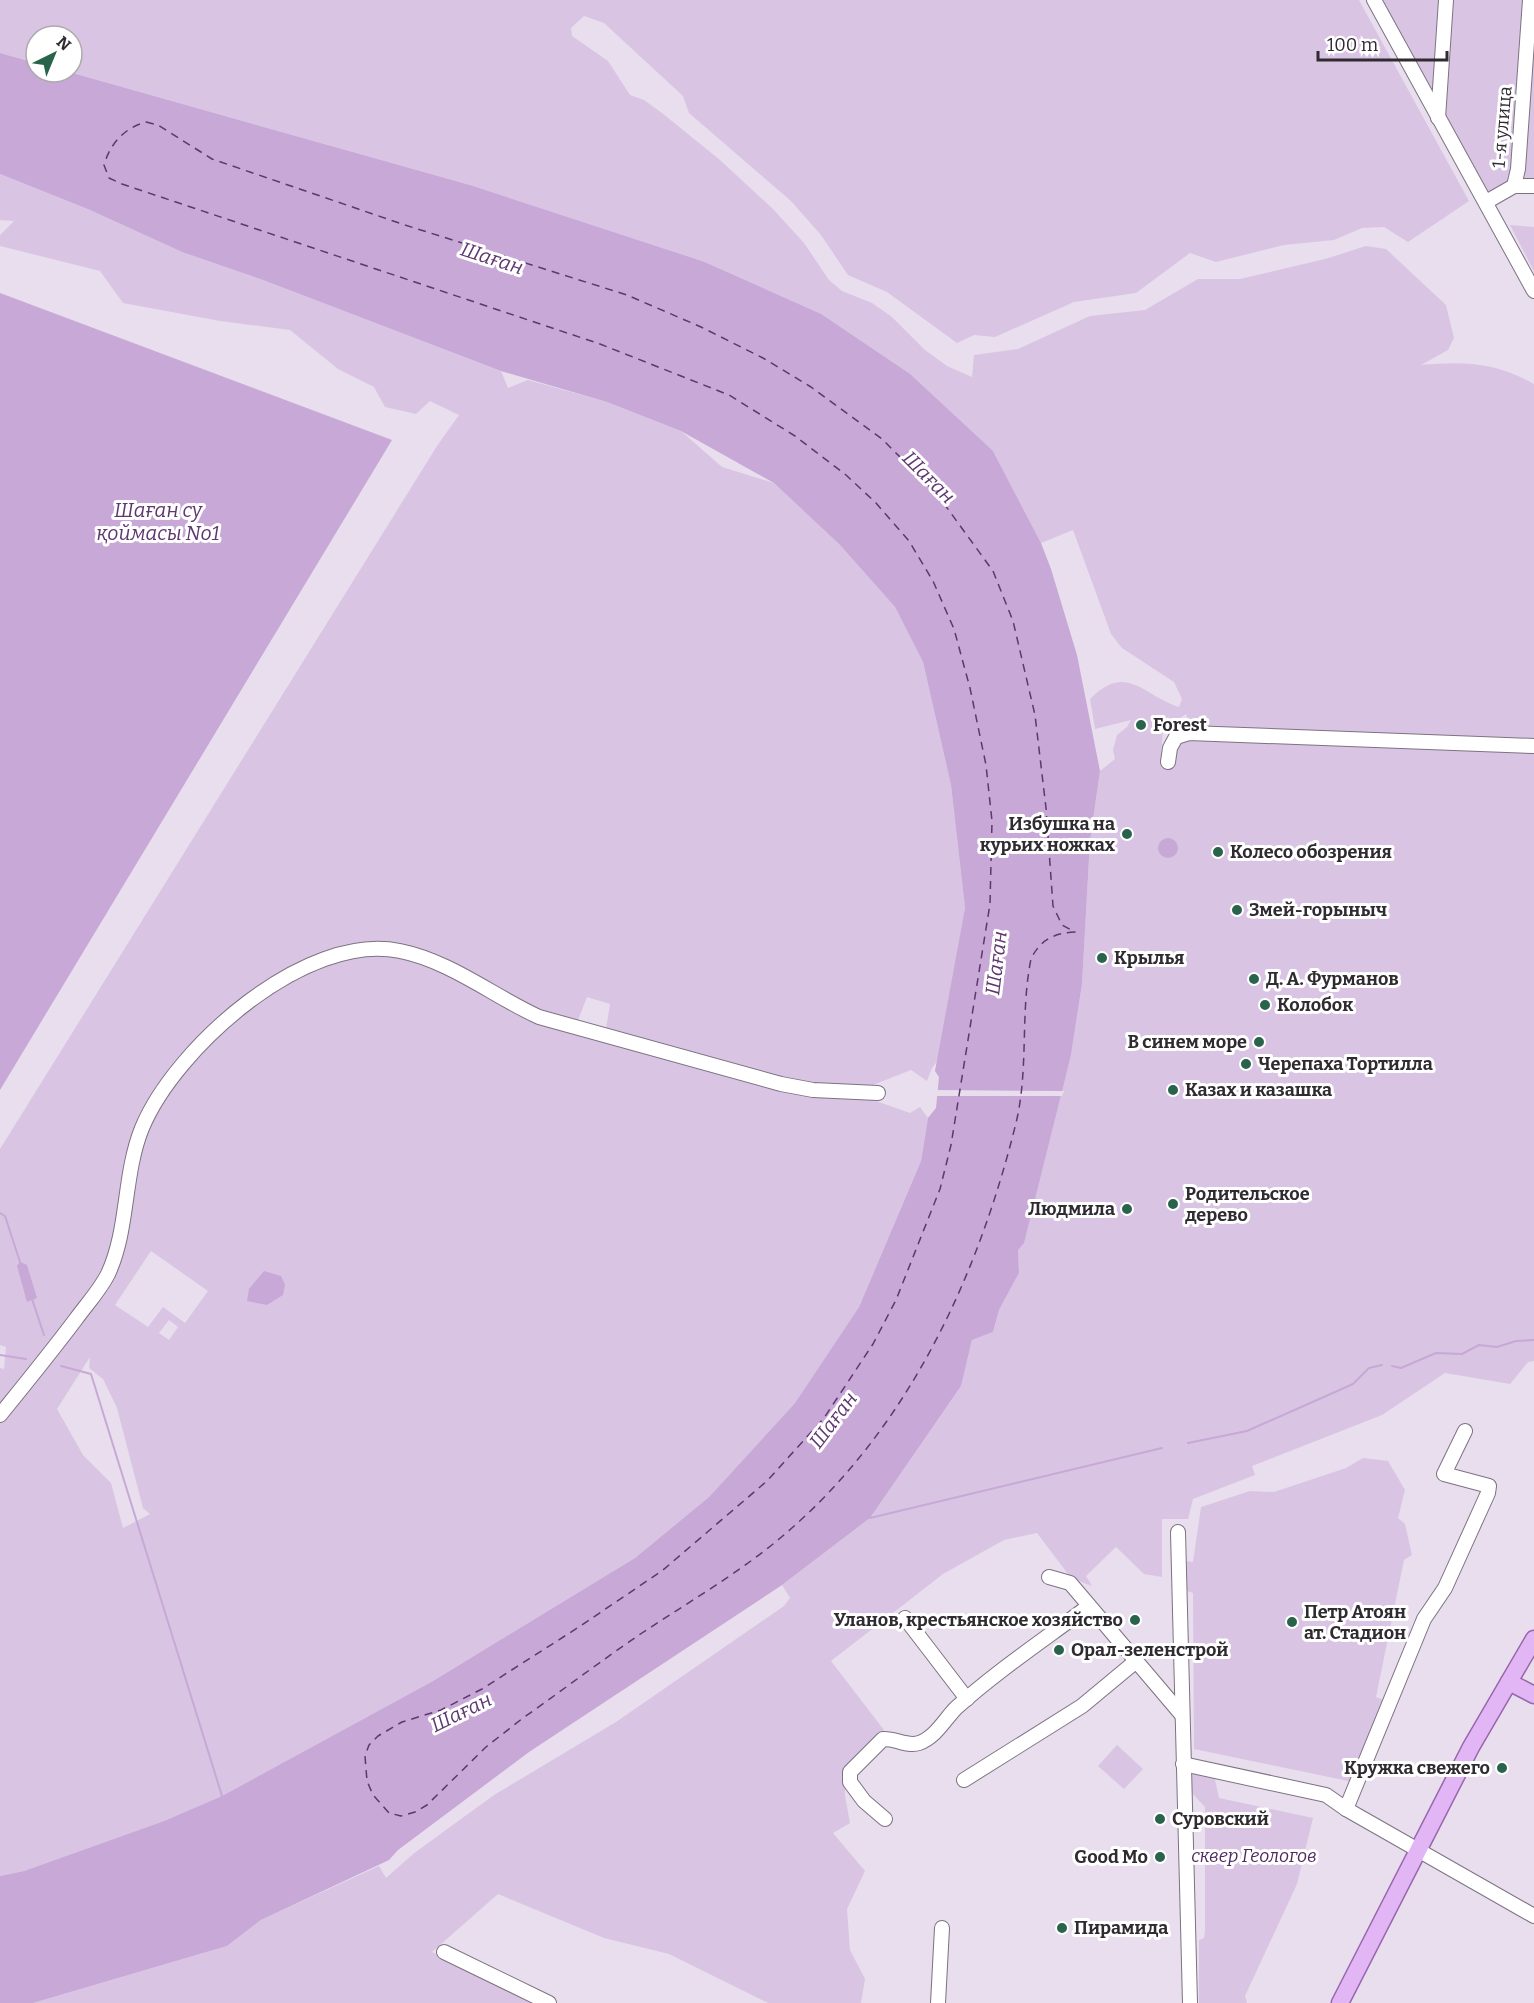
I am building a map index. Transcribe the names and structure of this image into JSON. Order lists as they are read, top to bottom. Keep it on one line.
{"streets":{"street":["1-я улица"]},"water":["Шаған","Шаған су қоймасы No1"],"parks":["сквер Геологов"],"places":["Forest","Избушка на курьих ножках","Колесо обозрения","Змей-горыныч","Крылья","Д. А. Фурманов","Колобок","В синем море","Черепаха Тортилла","Казах и казашка","Родительское дерево","Людмила","Уланов, крестьянское хозяйство","Петр Атоян ат. Стадион","Орал-зеленстрой","Кружка свежего","Суровский","Good Mo","Пирамида"],"scale_bar":"100 m","north":"top right"}
